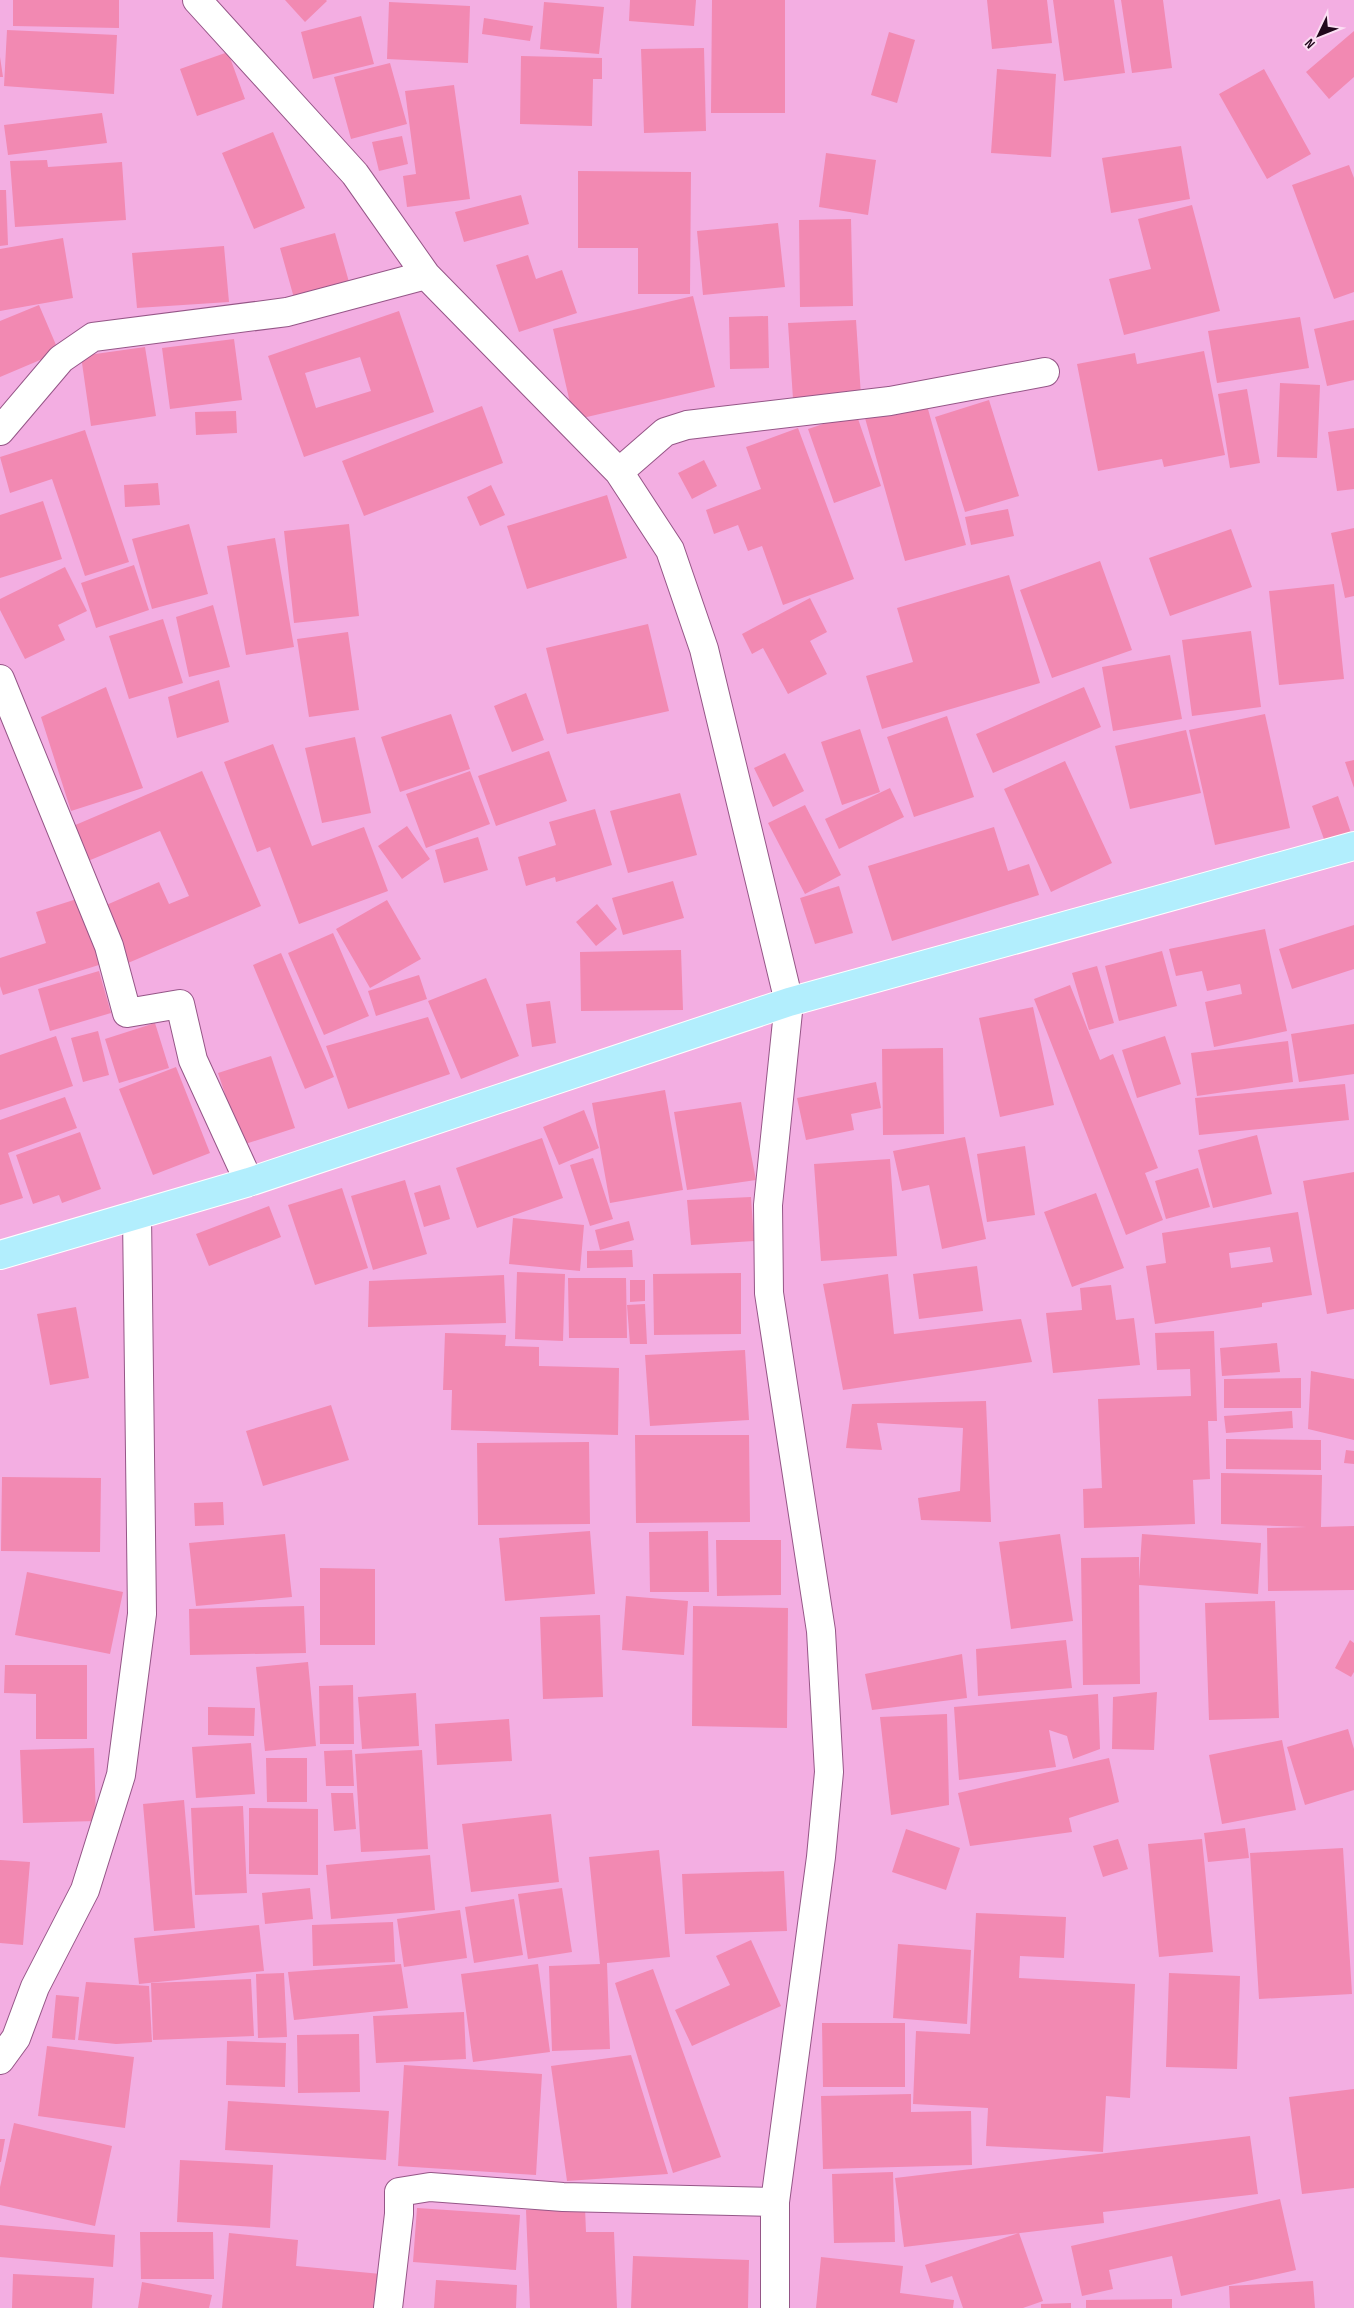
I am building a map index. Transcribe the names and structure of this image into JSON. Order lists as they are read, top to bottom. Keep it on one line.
{"north":"bottom left"}
